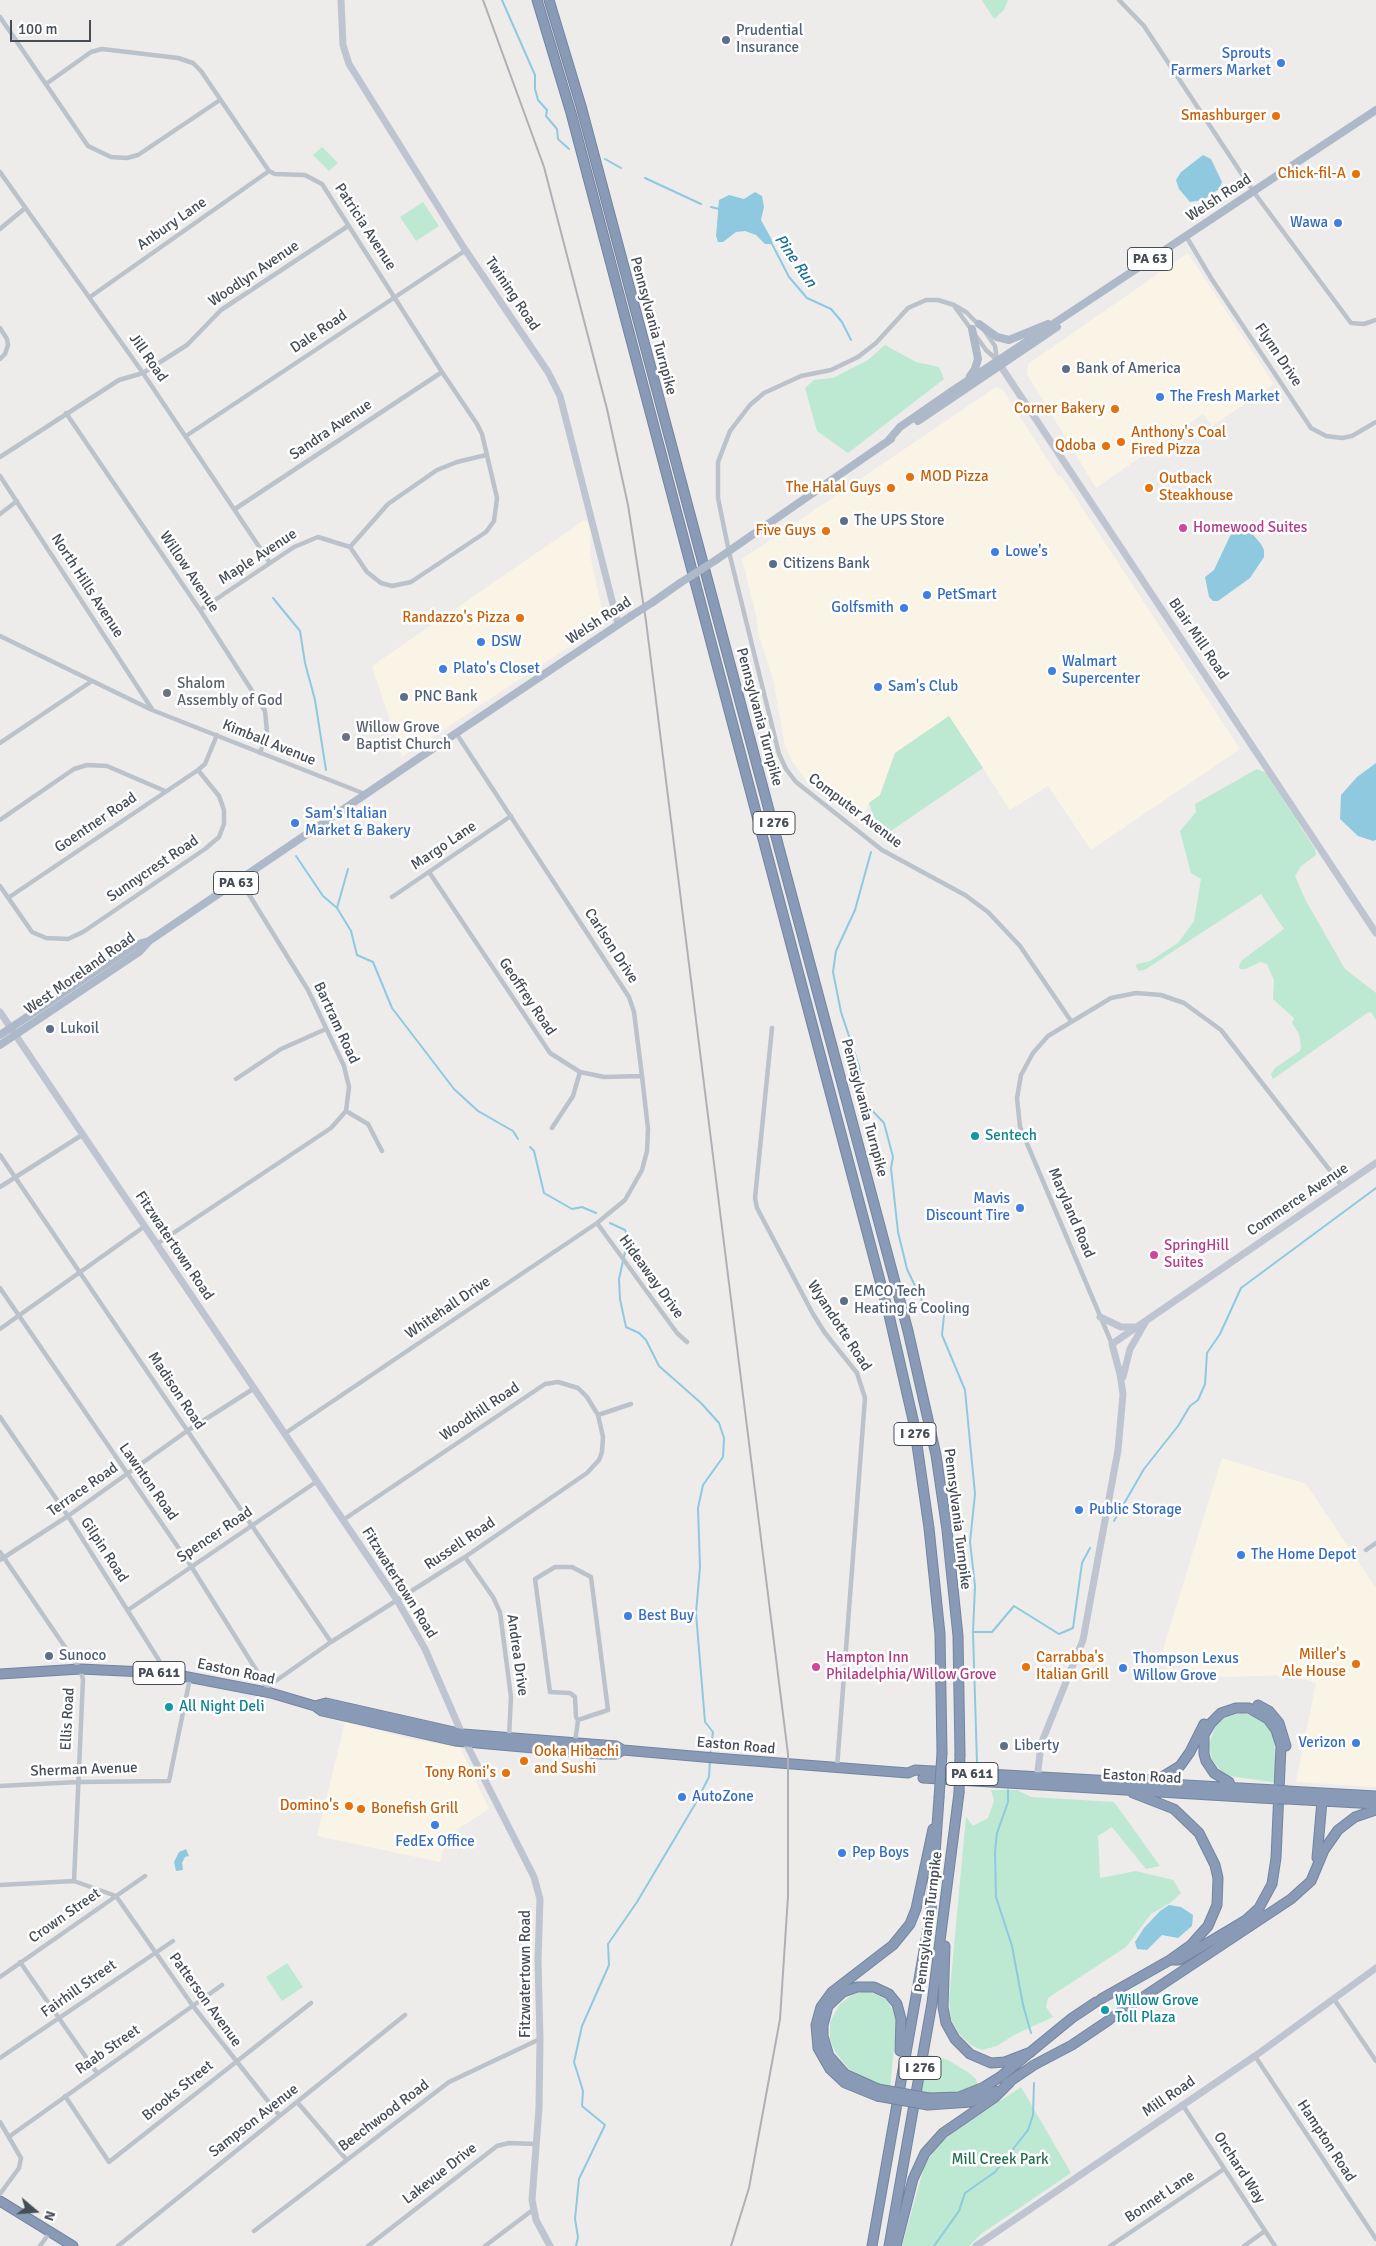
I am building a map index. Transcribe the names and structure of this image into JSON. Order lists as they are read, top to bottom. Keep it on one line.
{"streets":{"highway":["Pennsylvania Turnpike","I 276","Easton Road","PA 611"],"main road":["Welsh Road","PA 63","West Moreland Road"],"street":["Anbury Lane","Patricia Avenue","Woodlyn Avenue","Twining Road","Dale Road","Flynn Drive","Jill Road","Sandra Avenue","Maple Avenue","Willow Avenue","North Hills Avenue","Blair Mill Road","Kimball Avenue","Computer Avenue","Goentner Road","Margo Lane","Sunnycrest Road","Carlson Drive","Geoffrey Road","Bartram Road","Commerce Avenue","Maryland Road","Fitzwatertown Road","Hideaway Drive","Whitehall Drive","Wyandotte Road","Madison Road","Woodhill Road","Lawnton Road","Terrace Road","Spencer Road","Russell Road","Gilpin Road","Andrea Drive","Ellis Road","Sherman Avenue","Crown Street","Fairhill Street","Patterson Avenue","Raab Street","Brooks Street","Mill Road","Beechwood Road","Sampson Avenue","Hampton Road","Orchard Way","Lakevue Drive","Bonnet Lane"]},"crossings":[["Welsh Road","Twining Road"],["Welsh Road","Flynn Drive"],["Welsh Road","Blair Mill Road"],["Welsh Road","Kimball Avenue"],["Welsh Road","Computer Avenue"],["Welsh Road","Carlson Drive"],["Welsh Road","West Moreland Road"],["Anbury Lane","Patricia Avenue"],["Anbury Lane","Jill Road"],["Patricia Avenue","Woodlyn Avenue"],["Patricia Avenue","Dale Road"],["Patricia Avenue","Sandra Avenue"],["Woodlyn Avenue","Jill Road"],["Woodlyn Avenue","Willow Avenue"],["Twining Road","Dale Road"],["Dale Road","Jill Road"],["Jill Road","Sandra Avenue"],["Jill Road","Maple Avenue"],["Maple Avenue","Willow Avenue"],["Willow Avenue","Kimball Avenue"],["North Hills Avenue","Kimball Avenue"],["Computer Avenue","Maryland Road"],["Goentner Road","Sunnycrest Road"],["Margo Lane","Carlson Drive"],["Margo Lane","Geoffrey Road"],["Carlson Drive","Geoffrey Road"],["Carlson Drive","Whitehall Drive"],["West Moreland Road","Bartram Road"],["West Moreland Road","Fitzwatertown Road"],["Commerce Avenue","Maryland Road"],["Maryland Road","Easton Road"],["Fitzwatertown Road","Whitehall Drive"],["Fitzwatertown Road","Woodhill Road"],["Fitzwatertown Road","Terrace Road"],["Fitzwatertown Road","Spencer Road"],["Fitzwatertown Road","Russell Road"],["Fitzwatertown Road","Easton Road"],["Fitzwatertown Road","Beechwood Road"],["Fitzwatertown Road","Lakevue Drive"],["Hideaway Drive","Whitehall Drive"],["Wyandotte Road","Easton Road"],["Madison Road","Terrace Road"],["Madison Road","Spencer Road"],["Madison Road","Russell Road"],["Woodhill Road","Russell Road"],["Lawnton Road","Terrace Road"],["Lawnton Road","Spencer Road"],["Lawnton Road","Russell Road"],["Lawnton Road","Easton Road"],["Terrace Road","Gilpin Road"],["Terrace Road","Ellis Road"],["Spencer Road","Gilpin Road"],["Russell Road","Andrea Drive"],["Russell Road","Easton Road"],["Gilpin Road","Easton Road"],["Andrea Drive","Easton Road"],["Easton Road","Ellis Road"],["Easton Road","Sherman Avenue"],["Ellis Road","Sherman Avenue"],["Crown Street","Patterson Avenue"],["Fairhill Street","Patterson Avenue"],["Patterson Avenue","Raab Street"],["Patterson Avenue","Brooks Street"],["Patterson Avenue","Sampson Avenue"],["Raab Street","Brooks Street"],["Mill Road","Hampton Road"],["Mill Road","Orchard Way"],["Orchard Way","Bonnet Lane"]],"water":["Pine Run"],"parks":["Mill Creek Park"],"places":["Prudential Insurance","Sprouts Farmers Market","Smashburger","Chick-fil-A","Wawa","Bank of America","The Fresh Market","Corner Bakery","Anthony's Coal Fired Pizza","Qdoba","MOD Pizza","The Halal Guys","Outback Steakhouse","The UPS Store","Homewood Suites","Five Guys","Lowe's","Citizens Bank","PetSmart","Golfsmith","Randazzo's Pizza","DSW","Plato's Closet","Walmart Supercenter","Sam's Club","Shalom Assembly of God","PNC Bank","Willow Grove Baptist Church","Sam's Italian Market & Bakery","Lukoil","Sentech","Mavis Discount Tire","SpringHill Suites","EMCO Tech Heating & Cooling","Public Storage","The Home Depot","Best Buy","Sunoco","Miller's Ale House","Hampton Inn Philadelphia/Willow Grove","Carrabba's Italian Grill","Thompson Lexus Willow Grove","All Night Deli","Verizon","Liberty","Ooka Hibachi and Sushi","Tony Roni's","AutoZone","Domino's","Bonefish Grill","FedEx Office","Pep Boys","Willow Grove Toll Plaza"],"scale_bar":"100 m","north":"right"}
